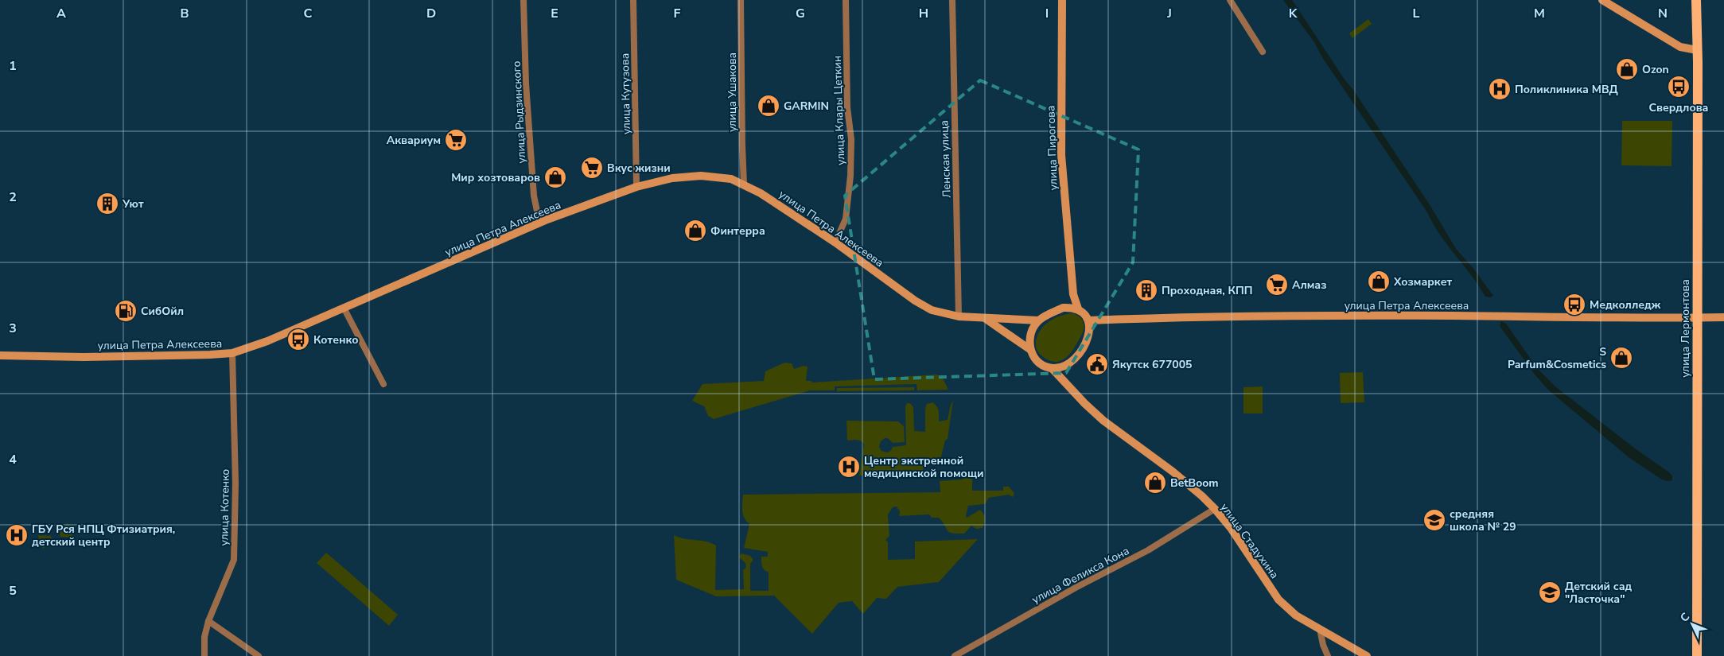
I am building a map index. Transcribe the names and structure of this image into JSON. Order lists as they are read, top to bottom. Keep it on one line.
{"streets":{"main road":["улица Лермонтова"],"street":["улица Ушакова","улица Кутузова","улица Клары Цеткин","улица Рыдзинского","улица Пирогова","Ленская улица","улица Петра Алексеева","улица Котенко","улица Стадухина","улица Феликса Кона"]},"crossings":[["улица Ушакова","улица Петра Алексеева"],["улица Кутузова","улица Петра Алексеева"],["улица Клары Цеткин","улица Петра Алексеева"],["улица Рыдзинского","улица Петра Алексеева"],["улица Пирогова","улица Петра Алексеева"],["улица Пирогова","улица Стадухина"],["Ленская улица","улица Петра Алексеева"],["улица Петра Алексеева","улица Лермонтова"],["улица Петра Алексеева","улица Котенко"],["улица Петра Алексеева","улица Стадухина"],["улица Стадухина","улица Феликса Кона"]],"places":{"shop":["Ozon","GARMIN","Мир хозтоваров","Финтерра","Хозмаркет","S Parfum&Cosmetics","BetBoom"],"bus stop":["Свердлова","Медколледж","Котенко"],"hospital":["Поликлиника МВД","Центр экстренной медицинской помощи","ГБУ Рся НПЦ Фтизиатрия, детский центр"],"supermarket":["Аквариум","Вкус жизни","Алмаз"],"building":["Уют","Проходная, КПП"],"fuel station":["СибОйл"],"public building":["Якутск 677005"],"school or university":["средняя школа № 29","Детский сад \"Ласточка\""]},"north":"top left","grid":{"columns":["A","B","C","D","E","F","G","H","I","J","K","L","M","N"],"rows":["1","2","3","4","5"]}}
